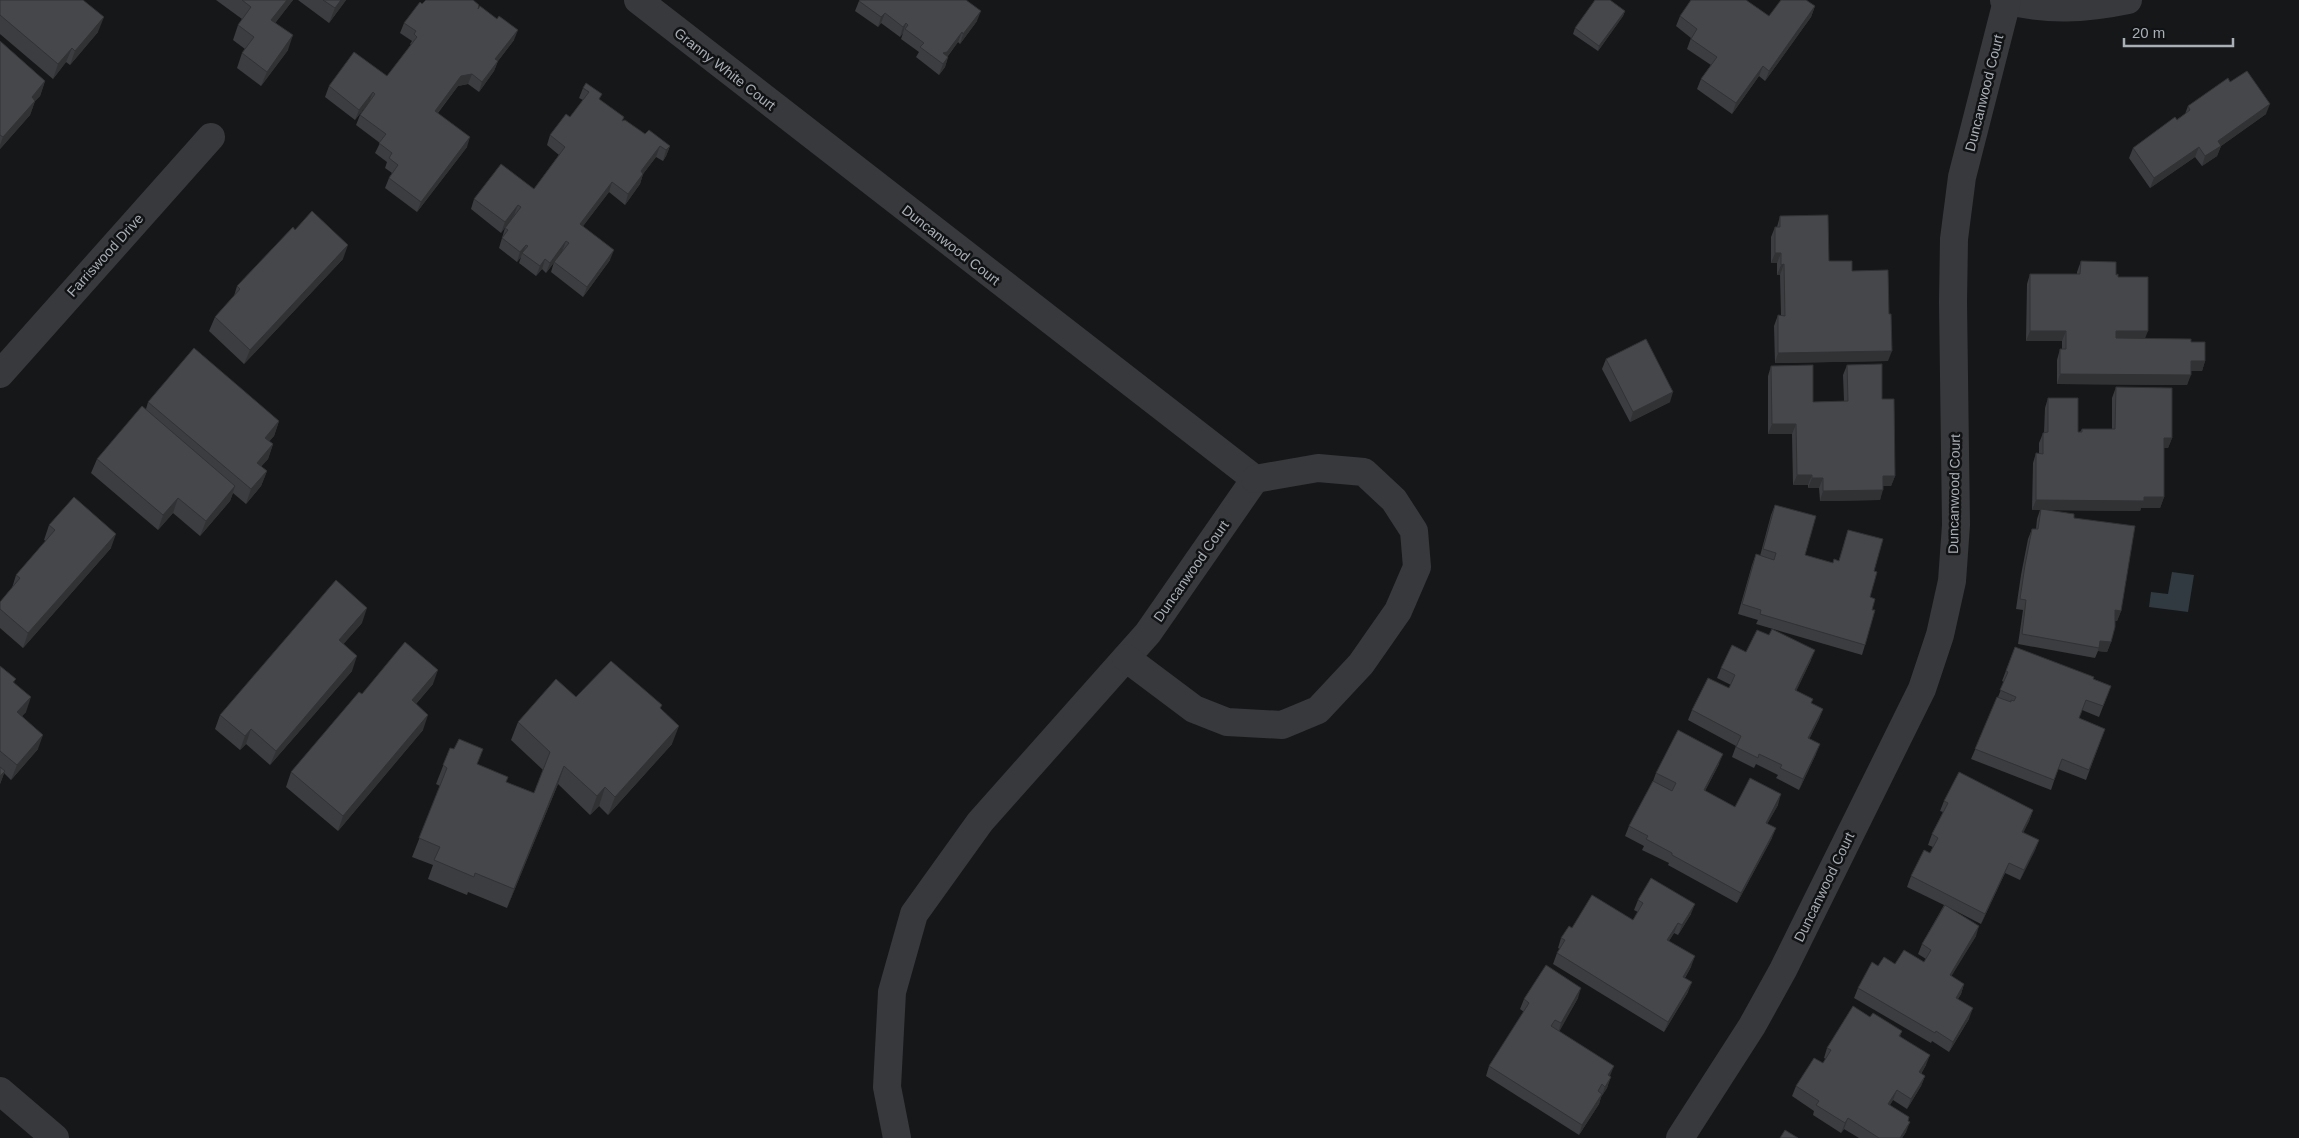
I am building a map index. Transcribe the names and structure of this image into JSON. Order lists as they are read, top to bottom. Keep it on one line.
{"streets":{"street":["Granny White Court","Duncanwood Court","Farriswood Drive"]},"crossings":[["Granny White Court","Duncanwood Court"]],"scale_bar":"20 m"}
